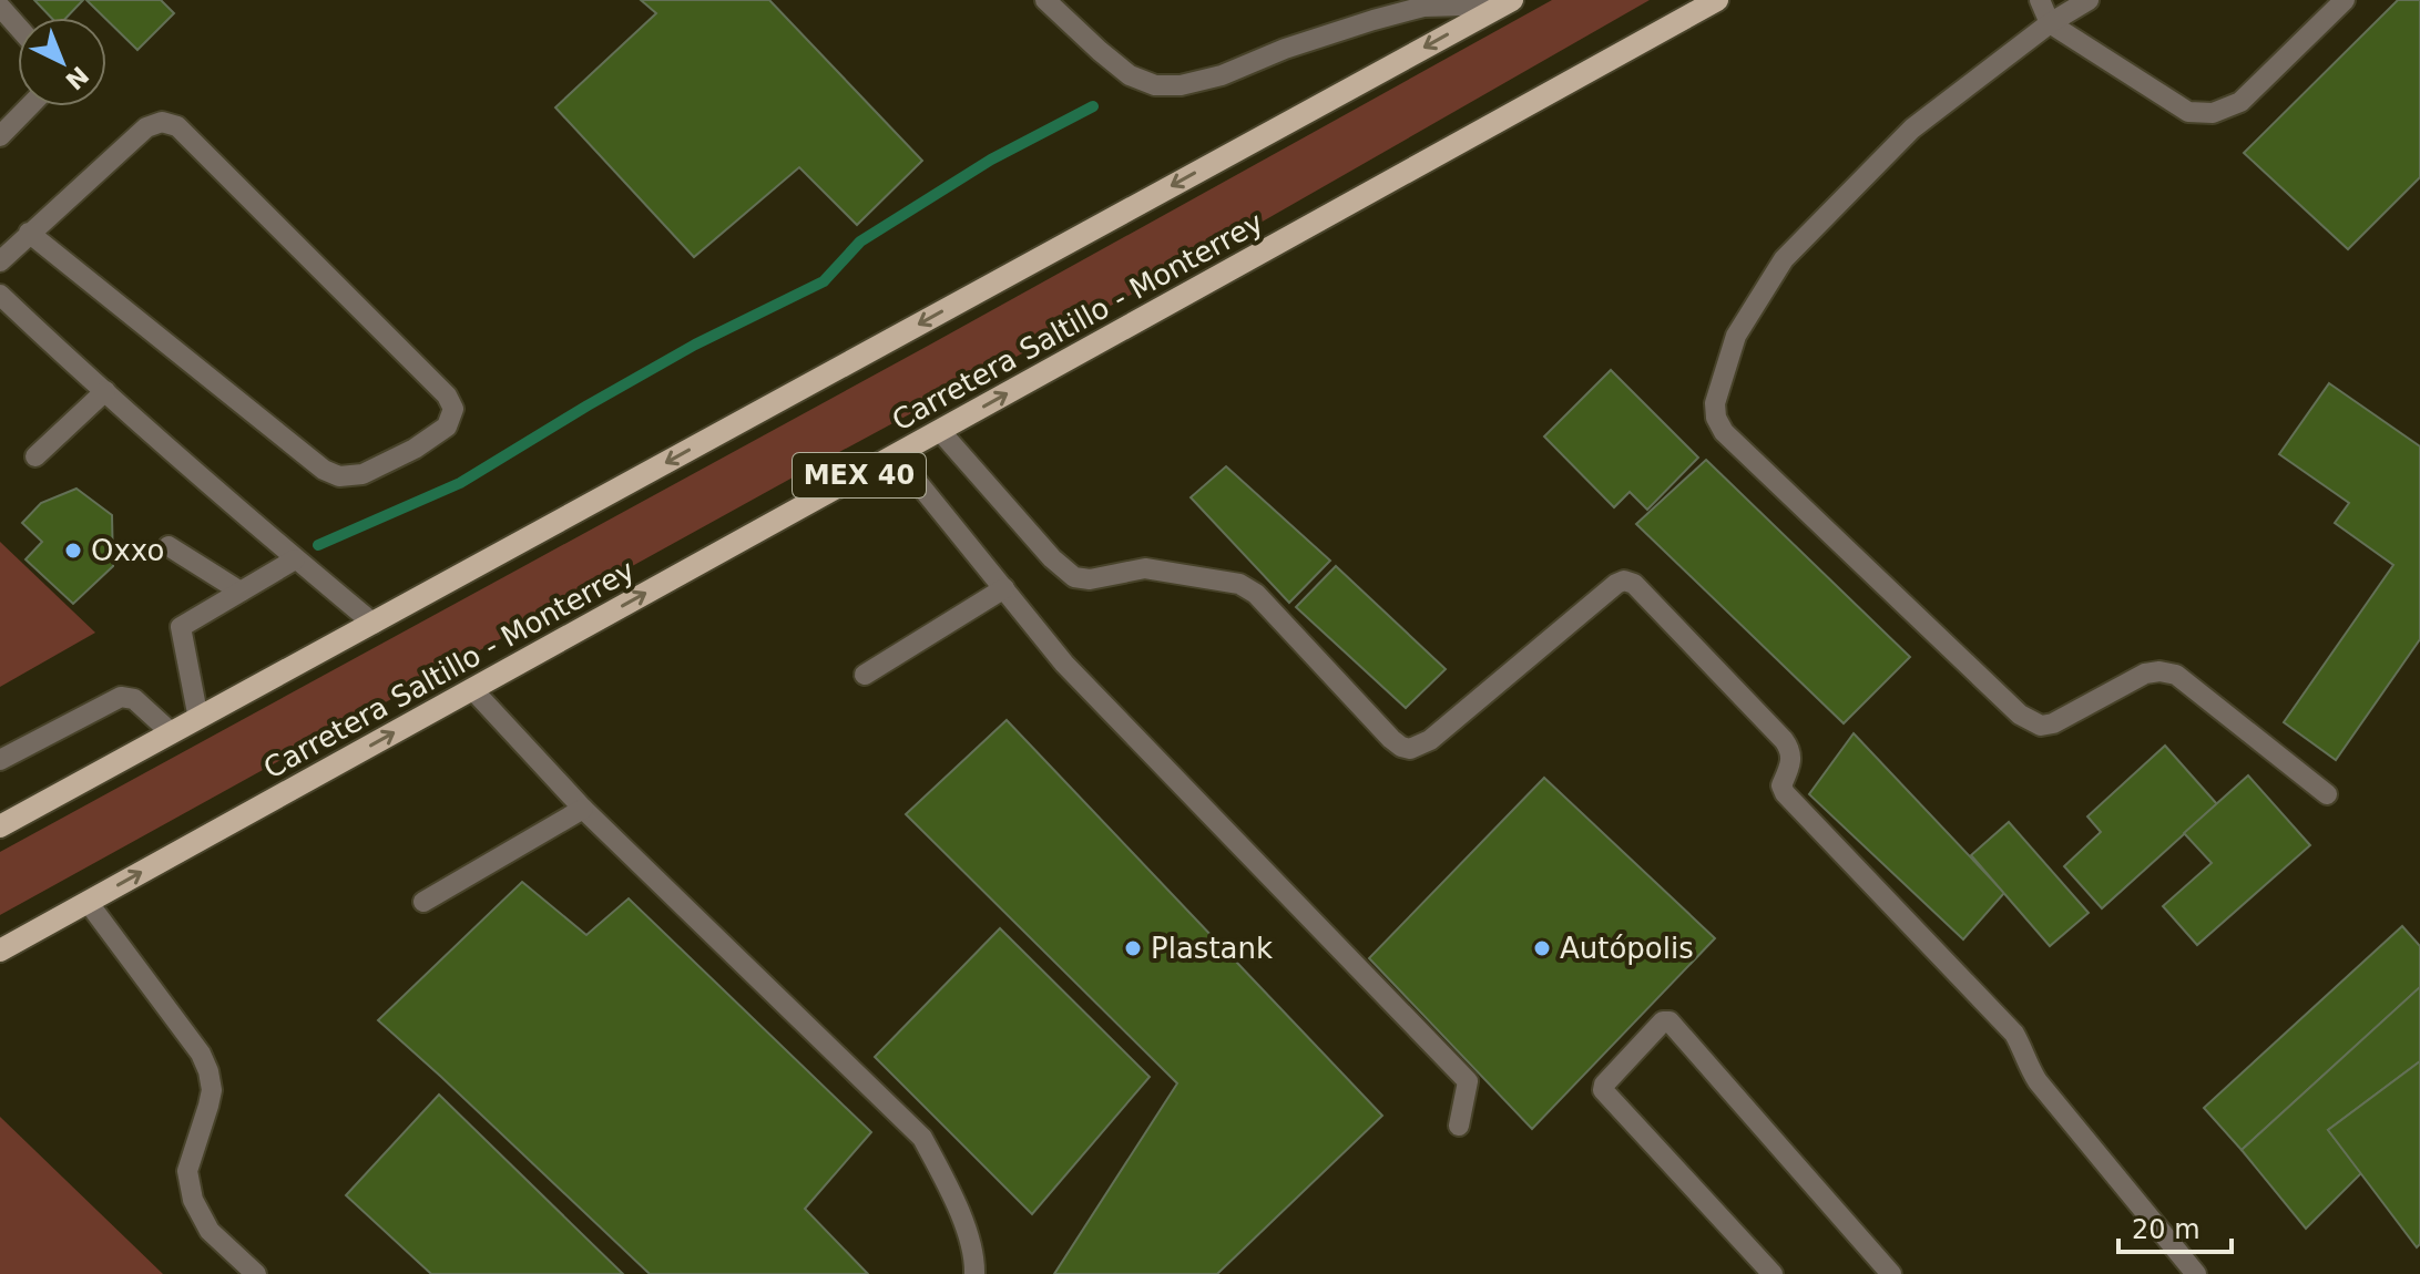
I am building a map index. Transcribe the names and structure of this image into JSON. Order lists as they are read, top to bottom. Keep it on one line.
{"streets":{"main road":["Carretera Saltillo - Monterrey","MEX 40"]},"places":["Oxxo","Plastank","Autópolis"],"scale_bar":"20 m","north":"bottom right"}
